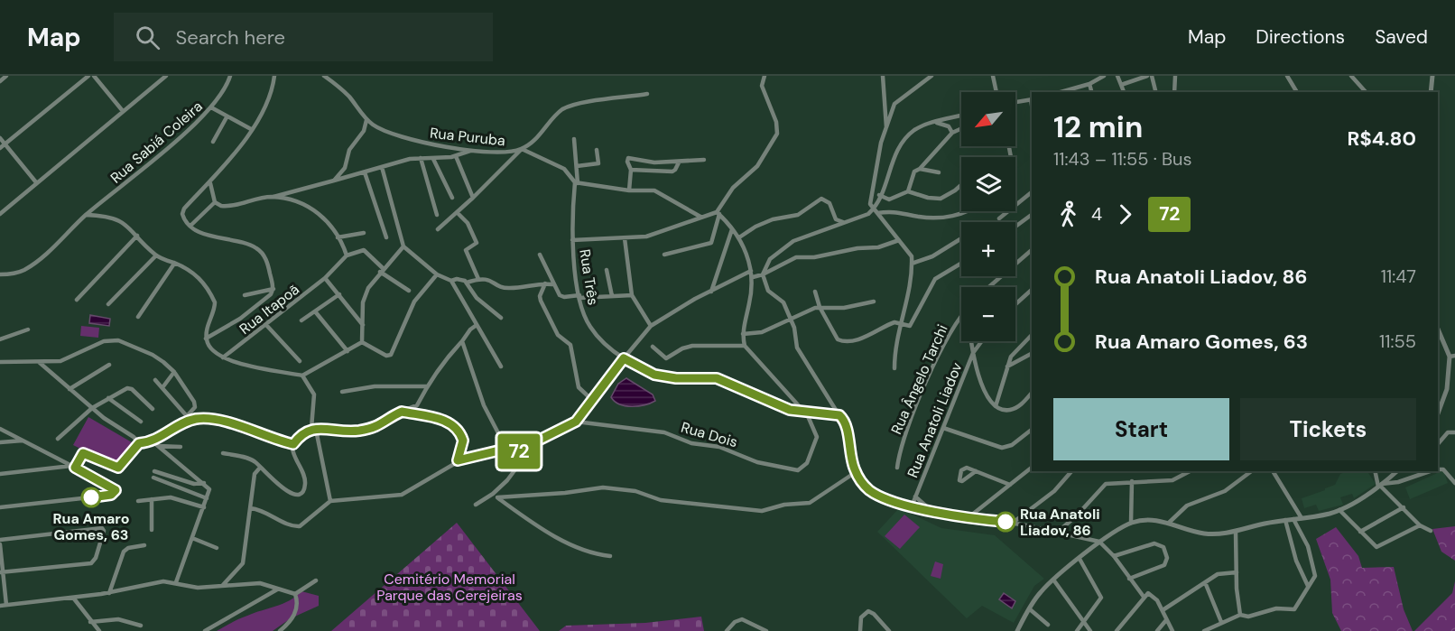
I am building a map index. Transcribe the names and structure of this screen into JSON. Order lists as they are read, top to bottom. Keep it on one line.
{"streets":{"street":["Rua Puruba","Rua Sabiá Coleira","Rua Três","Rua Itapoã","Rua Ângelo Tarchi","Rua Anatoli Liadov","Rua Dois"]},"crossings":[["Rua Três","Rua Dois"]],"parks":["Cemitério Memorial Parque das Cerejeiras"],"places":["Rua Amaro Gomes, 63","Rua Anatoli Liadov, 86"],"lines":["bus line 72"],"north":"bottom left","page":{"header":"Map","search":"Search here","nav":["Map","Directions","Saved"],"on_map":"72","map_buttons":["+","−"],"heading":["12 min","11:43 – 11:55 · Bus","R$4.80"],"legs":["4","72"],"list":[{"name":"Rua Anatoli Liadov, 86","value":"11:47"},{"name":"Rua Amaro Gomes, 63","value":"11:55"}],"buttons":["Start","Tickets"]}}
